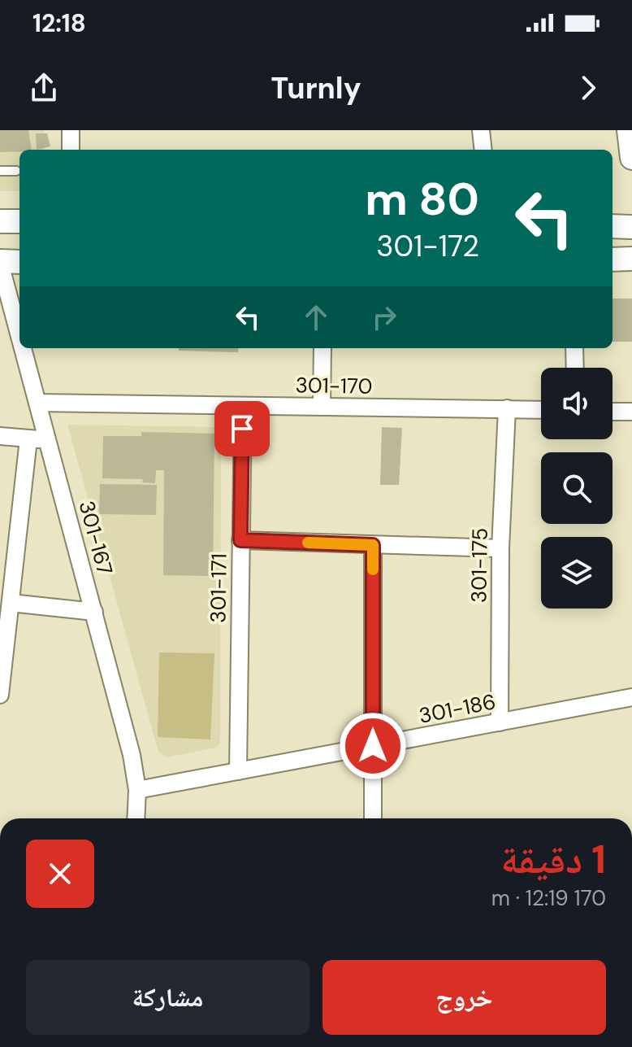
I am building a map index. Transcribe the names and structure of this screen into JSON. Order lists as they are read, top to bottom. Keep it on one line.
{"streets":{"street":["301-170","301-167","301-175","301-171","301-186"]},"crossings":[["301-170","301-167"],["301-170","301-175"],["301-170","301-171"],["301-167","301-186"],["301-175","301-186"],["301-171","301-186"]],"page":{"status":"12:18","header":"Turnly","turn":["80 m","301-172"],"heading":["1 دقيقة","170 m · 12:19"],"buttons":["خروج","مشاركة"]}}
